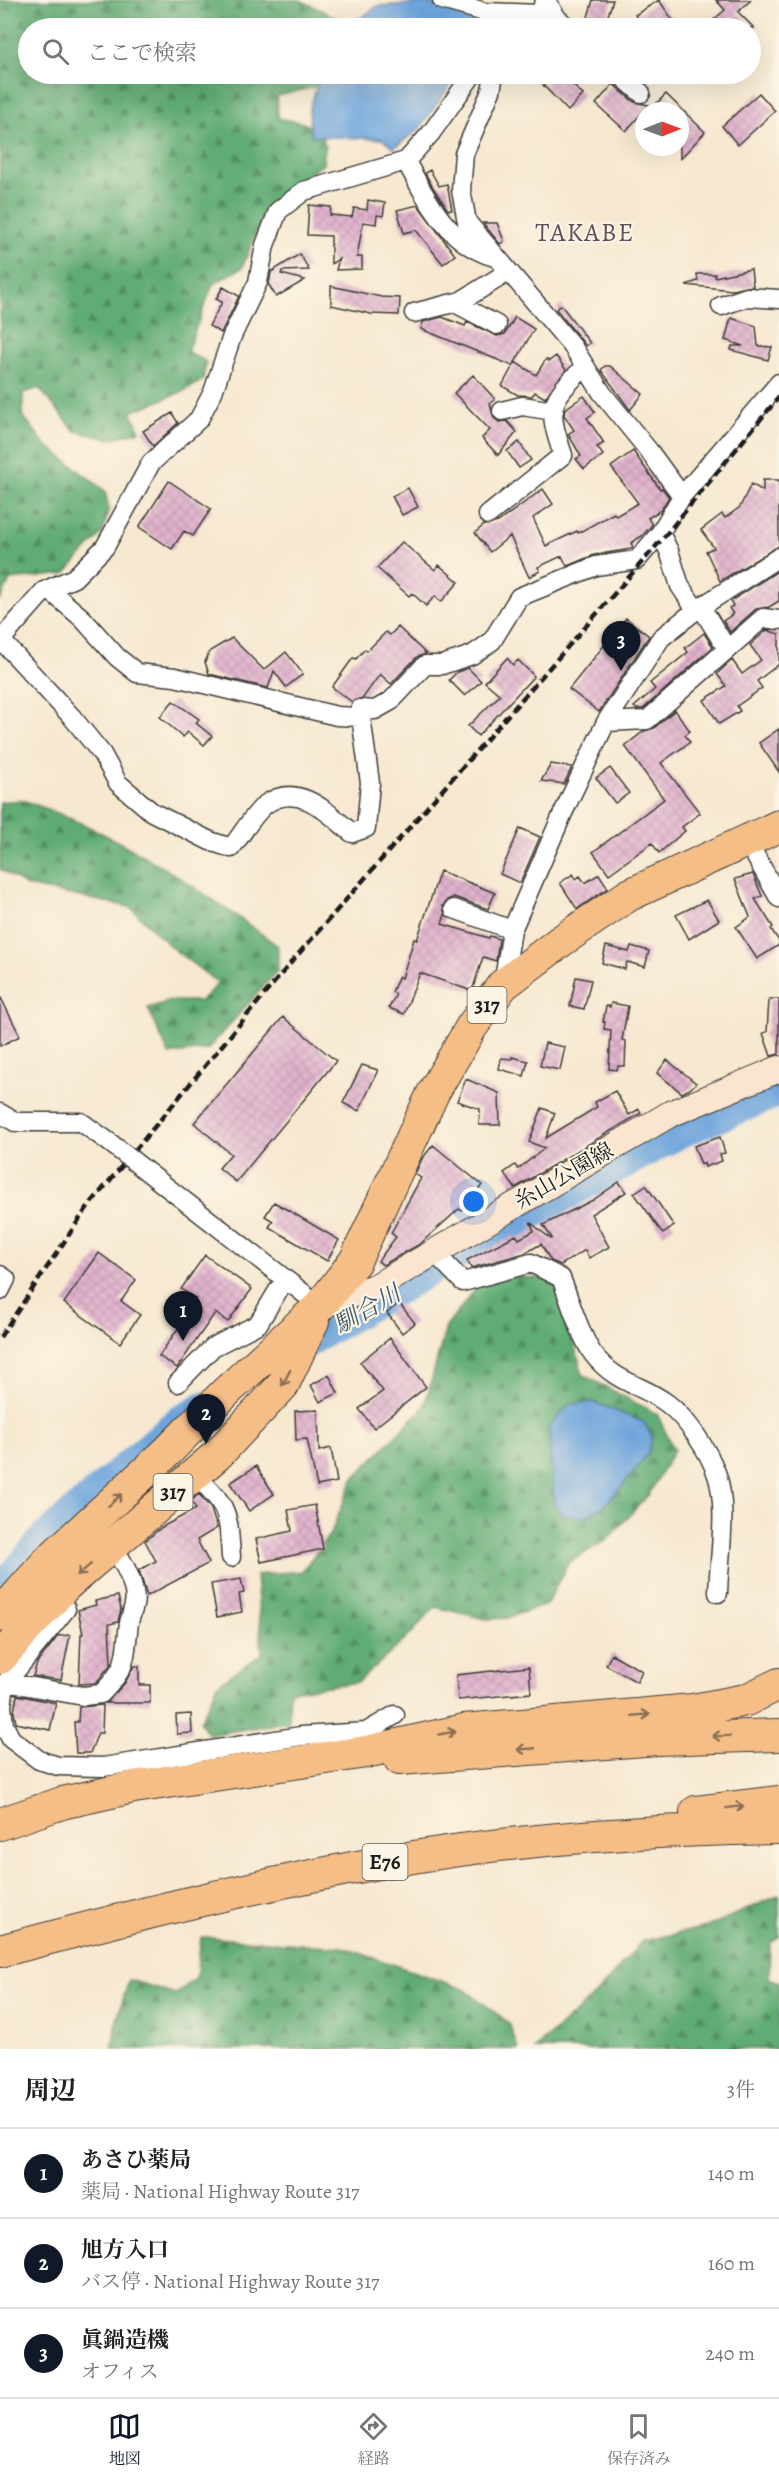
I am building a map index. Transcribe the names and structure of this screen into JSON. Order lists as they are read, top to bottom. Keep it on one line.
{"streets":{"highway":["317","E76"],"main road":["糸山公園線"]},"crossings":[["317","糸山公園線"]],"districts":["TAKABE"],"water":["馴合川"],"north":"right","page":{"search":"ここで検索","pins":["3","1","2"],"heading":["周辺","3件"],"list":[{"mark":"1","name":"あさひ薬局","note":"薬局 · National Highway Route 317","value":"140 m"},{"mark":"2","name":"旭方入口","note":"バス停 · National Highway Route 317","value":"160 m"},{"mark":"3","name":"眞鍋造機","note":"オフィス","value":"240 m"}],"nav":["地図","経路","保存済み"]}}
